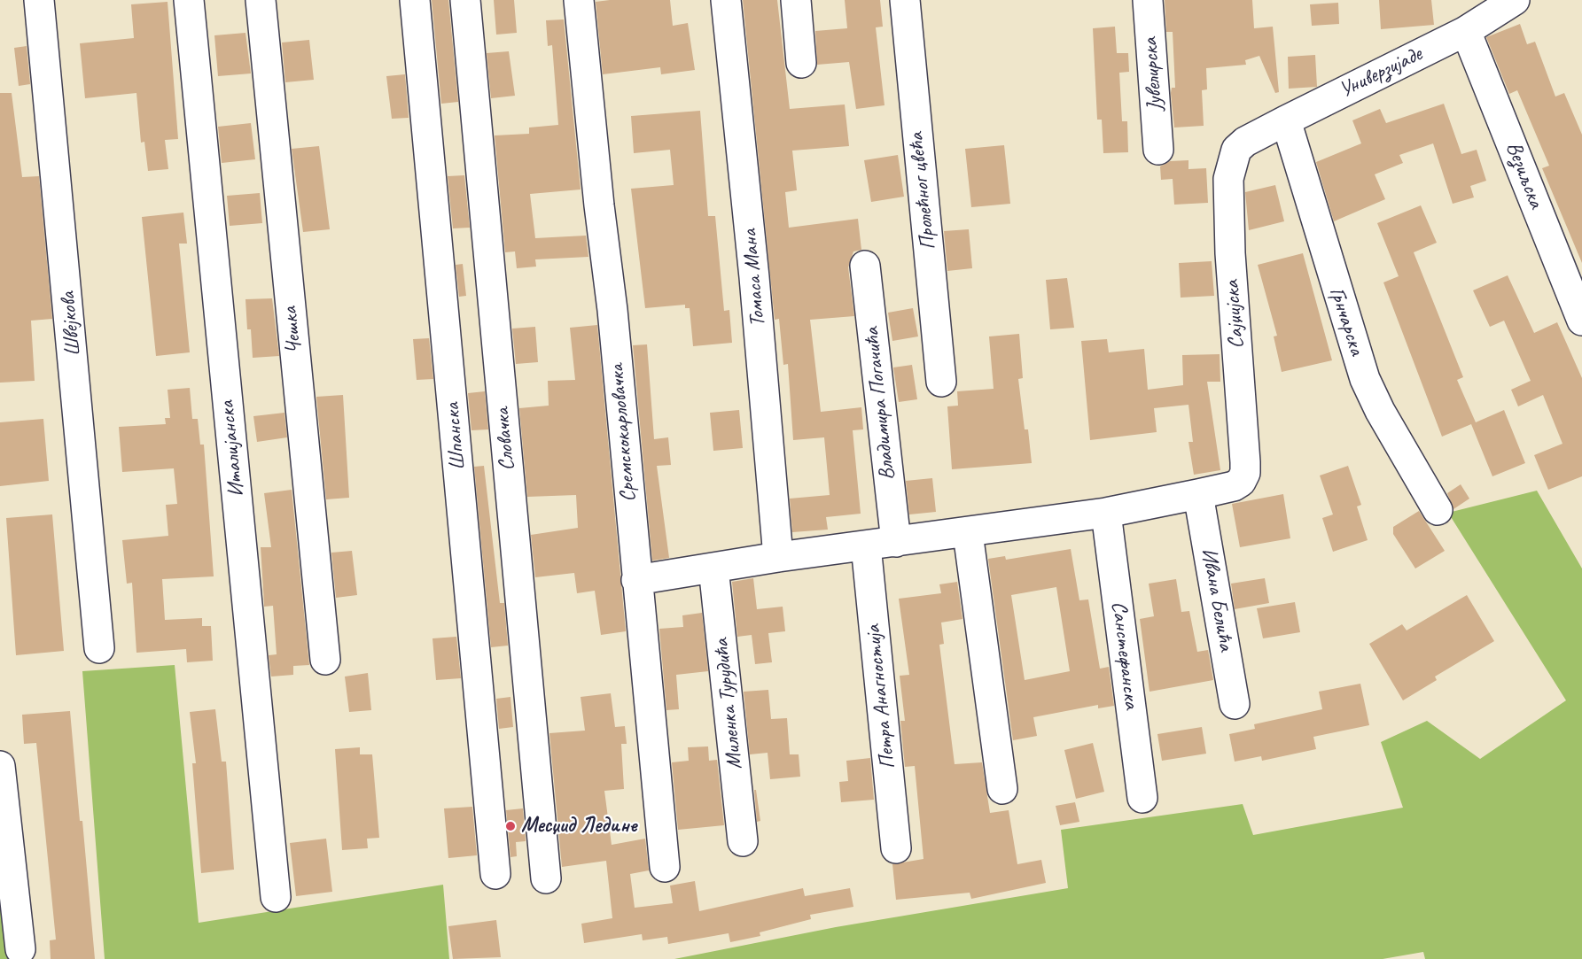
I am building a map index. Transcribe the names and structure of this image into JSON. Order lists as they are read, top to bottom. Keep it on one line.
{"streets":{"street":["Универзијаде","Јувелирска","Везиљска","Пролећног цвећа","Томаса Мана","Сајџијска","Грнчарска","Швејкова","Чешка","Владимира Погачића","Сремскокарловачка","Шпанска","Словачка","Италијанска","Ивана Белића","Санстефанска","Петра Анагностија","Миленка Турудића"]},"crossings":[["Универзијаде","Везиљска"],["Универзијаде","Сајџијска"],["Универзијаде","Грнчарска"],["Сајџијска","Ивана Белића"]],"places":["Месџид Ледине"]}
